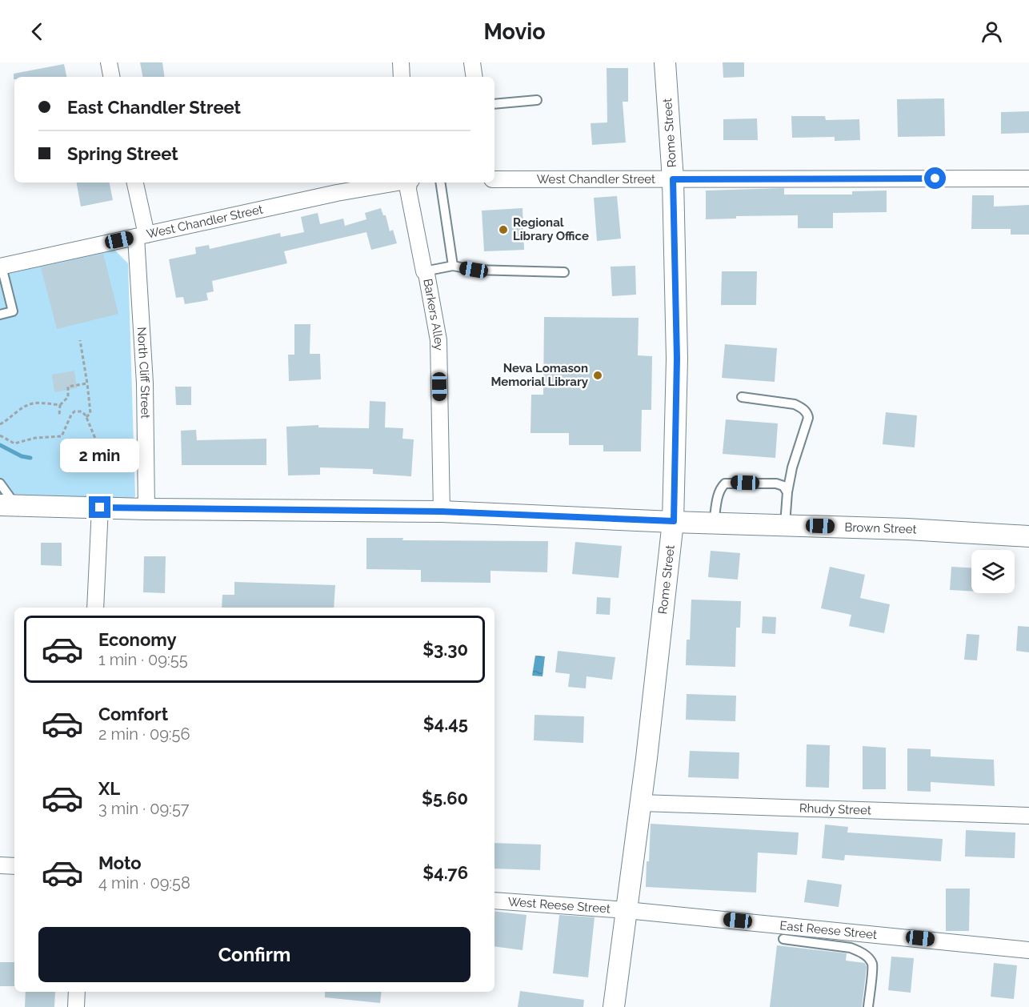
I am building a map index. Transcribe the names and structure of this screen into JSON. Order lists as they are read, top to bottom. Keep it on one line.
{"streets":{"street":["Rome Street","West Chandler Street","Barkers Alley","North Cliff Street","Brown Street","Rhudy Street","West Reese Street","East Reese Street"]},"crossings":[["Rome Street","West Chandler Street"],["Rome Street","Brown Street"],["Rome Street","Rhudy Street"],["Rome Street","West Reese Street"],["Rome Street","East Reese Street"],["West Chandler Street","North Cliff Street"],["Barkers Alley","Brown Street"],["North Cliff Street","Brown Street"],["West Reese Street","East Reese Street"]],"places":["Regional Library Office","Neva Lomason Memorial Library"],"page":{"header":"Movio","banner":["East Chandler Street","Spring Street"],"bubble":"2 min","list":[{"name":"Economy","note":"1 min · 09:55","value":"$3.30"},{"name":"Comfort","note":"2 min · 09:56","value":"$4.45"},{"name":"XL","note":"3 min · 09:57","value":"$5.60"},{"name":"Moto","note":"4 min · 09:58","value":"$4.76"}],"buttons":"Confirm"}}
